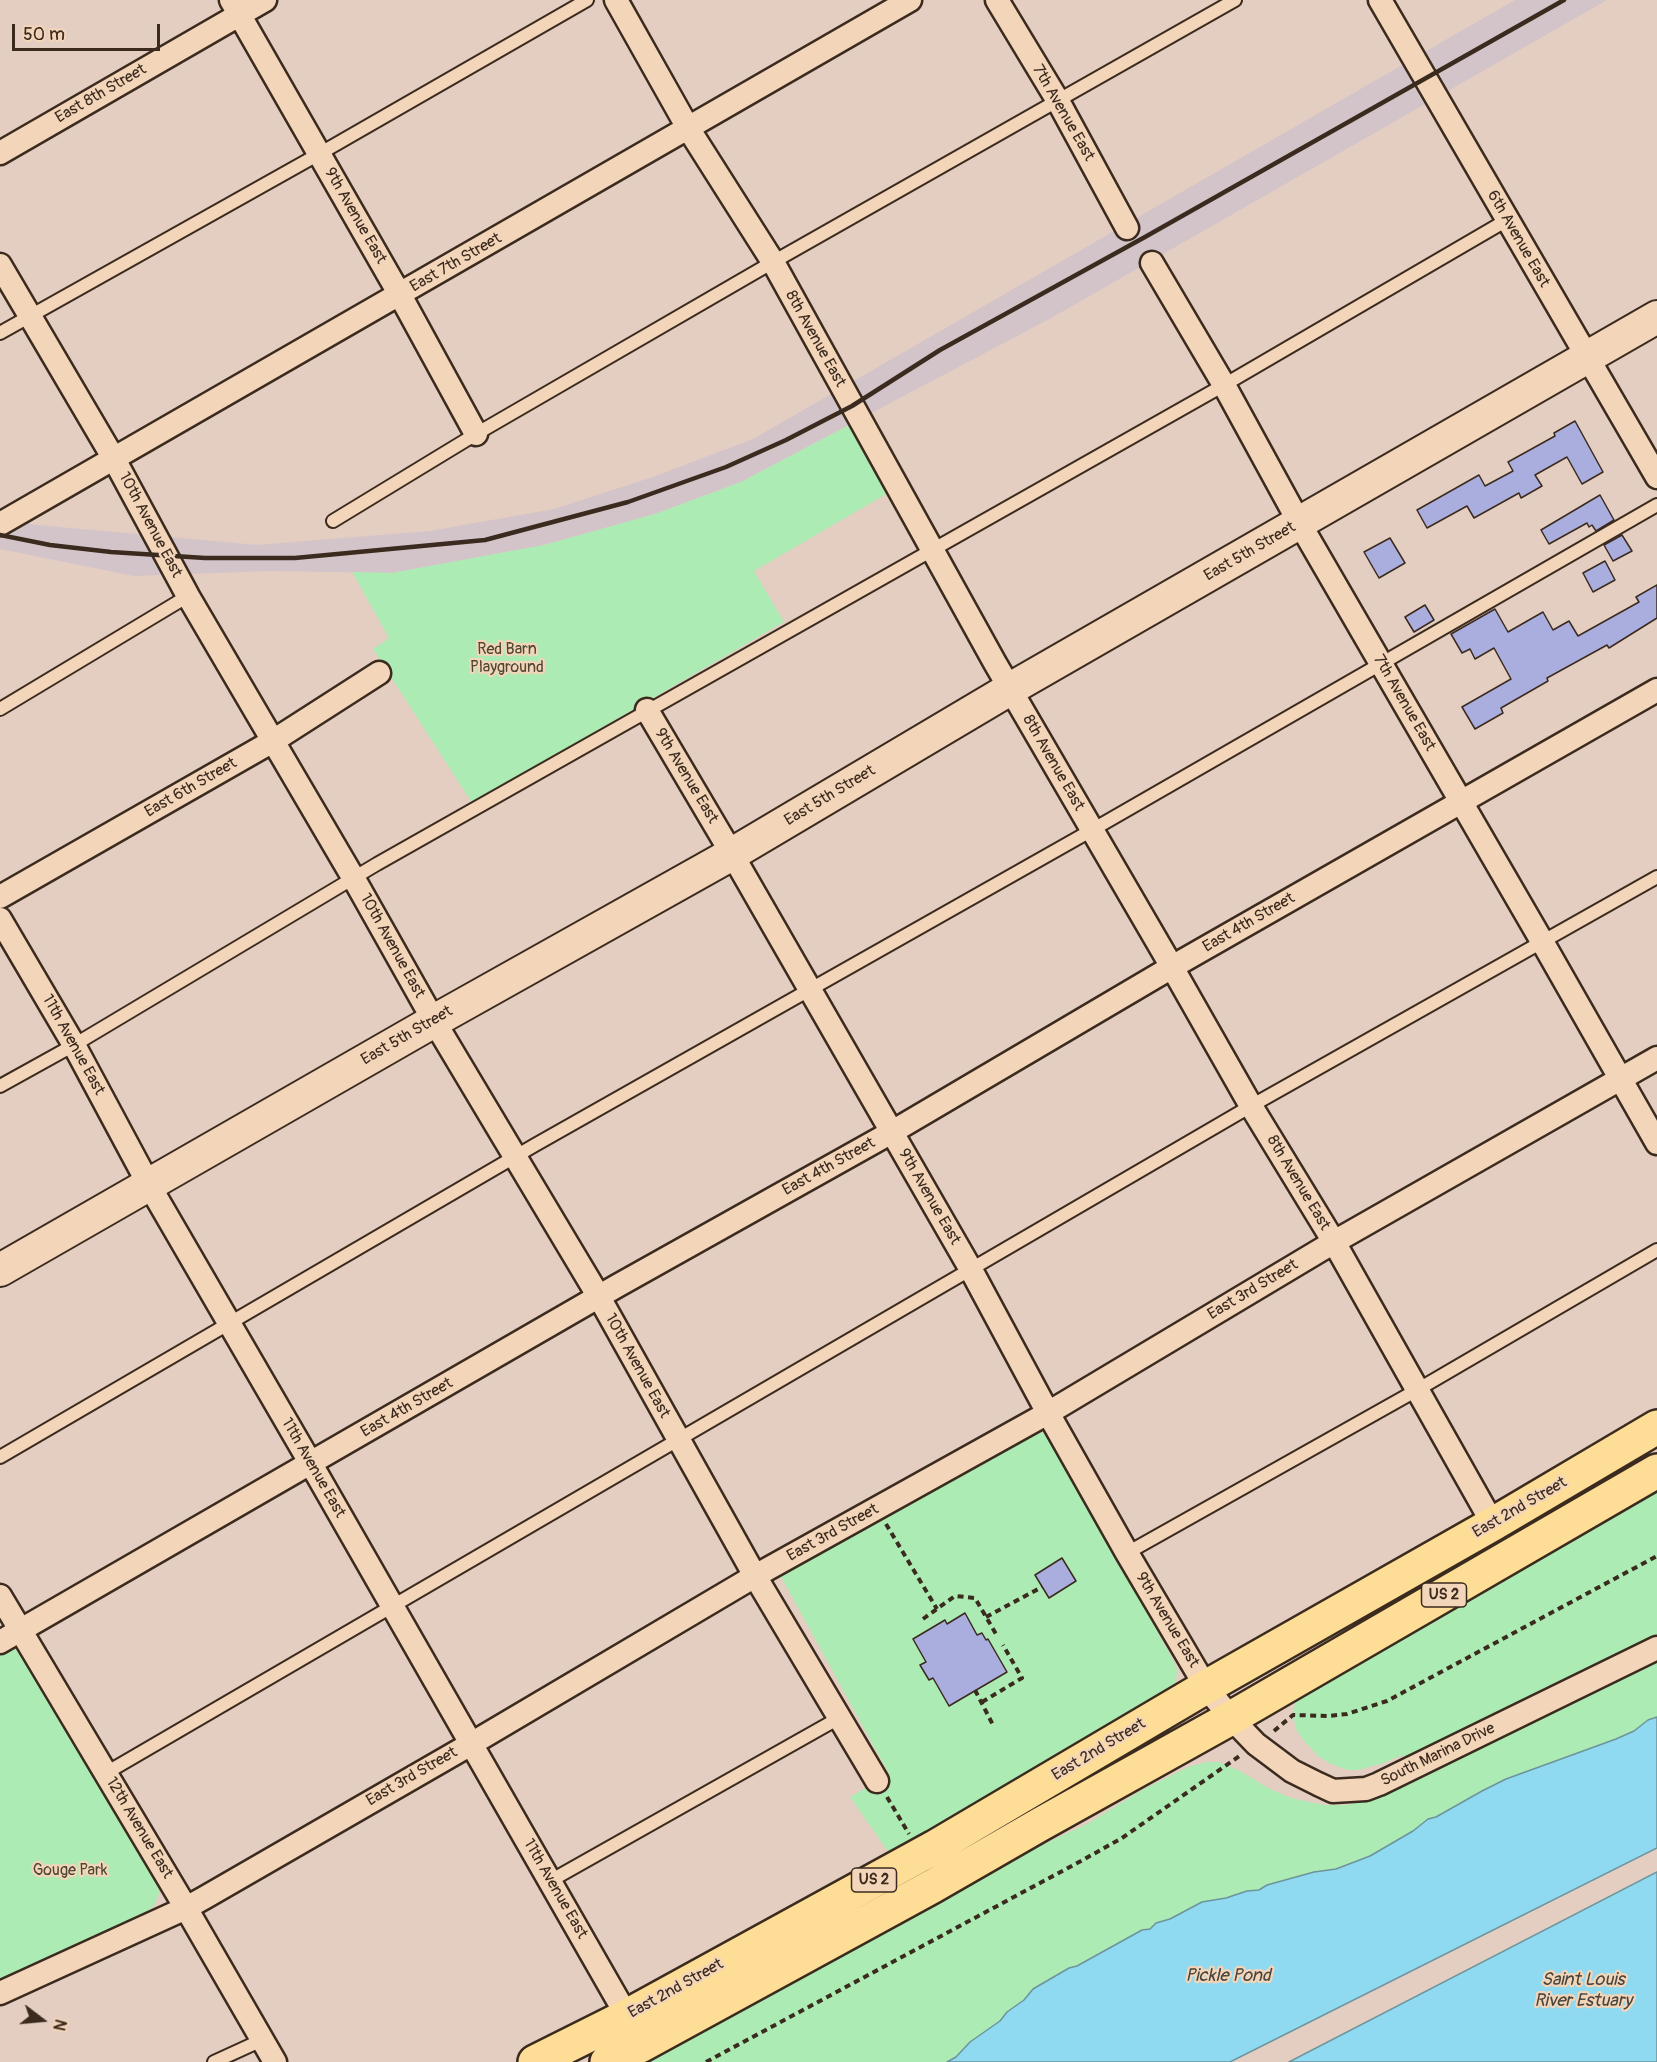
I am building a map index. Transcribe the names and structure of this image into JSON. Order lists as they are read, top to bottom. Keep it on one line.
{"streets":{"highway":["East 2nd Street","US 2"],"street":["East 8th Street","7th Avenue East","9th Avenue East","6th Avenue East","East 7th Street","8th Avenue East","10th Avenue East","East 5th Street","East 6th Street","East 4th Street","11th Avenue East","East 3rd Street","South Marina Drive","12th Avenue East"]},"crossings":[["East 8th Street","9th Avenue East"],["7th Avenue East","East 5th Street"],["7th Avenue East","East 4th Street"],["7th Avenue East","East 3rd Street"],["9th Avenue East","East 7th Street"],["9th Avenue East","East 5th Street"],["9th Avenue East","East 4th Street"],["9th Avenue East","East 3rd Street"],["9th Avenue East","East 2nd Street"],["9th Avenue East","South Marina Drive"],["6th Avenue East","East 5th Street"],["East 7th Street","8th Avenue East"],["East 7th Street","10th Avenue East"],["8th Avenue East","East 5th Street"],["8th Avenue East","East 4th Street"],["8th Avenue East","East 3rd Street"],["8th Avenue East","East 2nd Street"],["10th Avenue East","East 5th Street"],["10th Avenue East","East 6th Street"],["10th Avenue East","East 4th Street"],["10th Avenue East","East 3rd Street"],["East 5th Street","11th Avenue East"],["East 4th Street","11th Avenue East"],["East 4th Street","12th Avenue East"],["11th Avenue East","East 3rd Street"],["11th Avenue East","East 2nd Street"],["East 3rd Street","12th Avenue East"],["East 2nd Street","South Marina Drive"]],"water":["Pickle Pond","Saint Louis River Estuary"],"parks":["Red Barn Playground","Gouge Park"],"scale_bar":"50 m","north":"right"}
